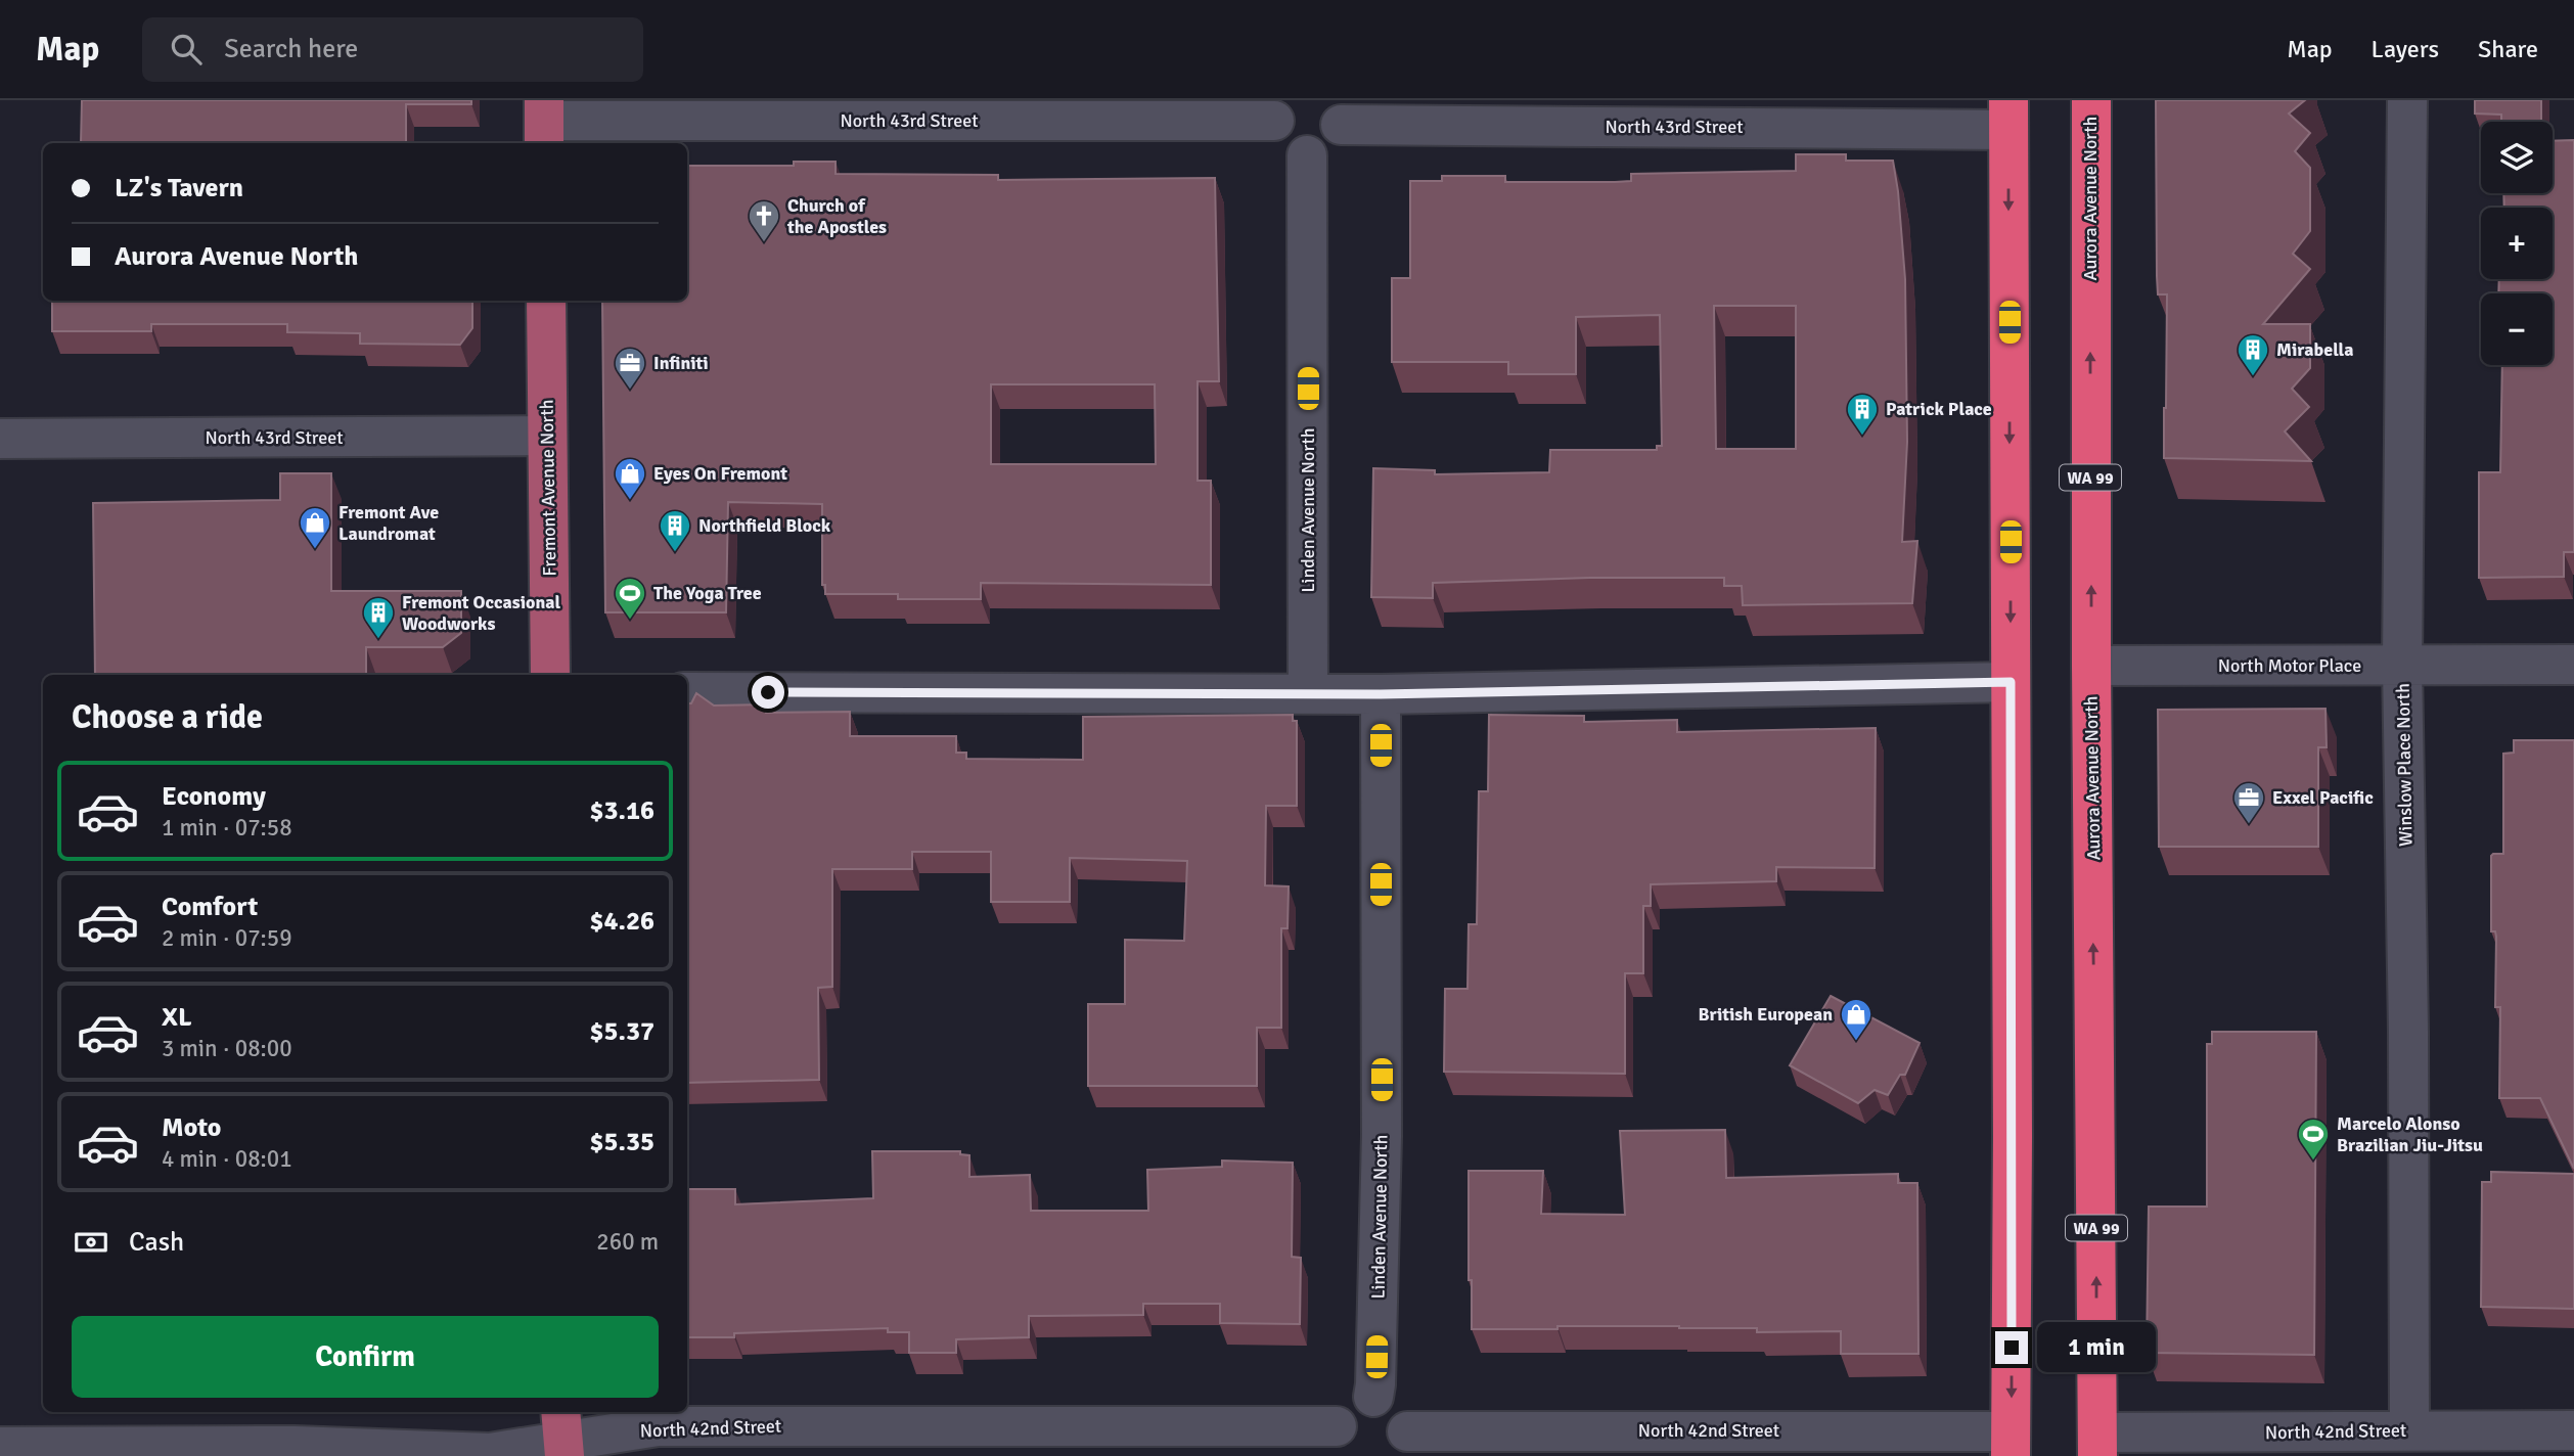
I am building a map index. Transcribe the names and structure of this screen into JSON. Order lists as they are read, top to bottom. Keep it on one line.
{"streets":{"highway":["Aurora Avenue North","WA 99"],"main road":["Fremont Avenue North"],"street":["North 43rd Street","Linden Avenue North","North Motor Place","Winslow Place North","North 42nd Street"]},"crossings":[["North 43rd Street","Fremont Avenue North"],["Aurora Avenue North","North Motor Place"],["Aurora Avenue North","North 42nd Street"],["North Motor Place","Winslow Place North"],["Winslow Place North","North 42nd Street"]],"places":{"church":["Church of the Apostles"],"building":["Mirabella","Patrick Place","Northfield Block","Fremont Occasional Woodworks"],"office":["Infiniti","Exxel Pacific"],"shop":["Eyes On Fremont","Fremont Ave Laundromat","British European"],"sports":["The Yoga Tree","Marcelo Alonso Brazilian Jiu-Jitsu"]},"page":{"header":"Map","search":"Search here","nav":["Map","Layers","Share"],"map_buttons":["+","−"],"banner":["LZ's Tavern","Aurora Avenue North"],"heading":"Choose a ride","list":[{"name":"Economy","note":"1 min · 07:58","value":"$3.16"},{"name":"Comfort","note":"2 min · 07:59","value":"$4.26"},{"name":"XL","note":"3 min · 08:00","value":"$5.37"},{"name":"Moto","note":"4 min · 08:01","value":"$5.35"}],"pay":["Cash","260 m"],"buttons":"Confirm","bubble":"1 min"}}
